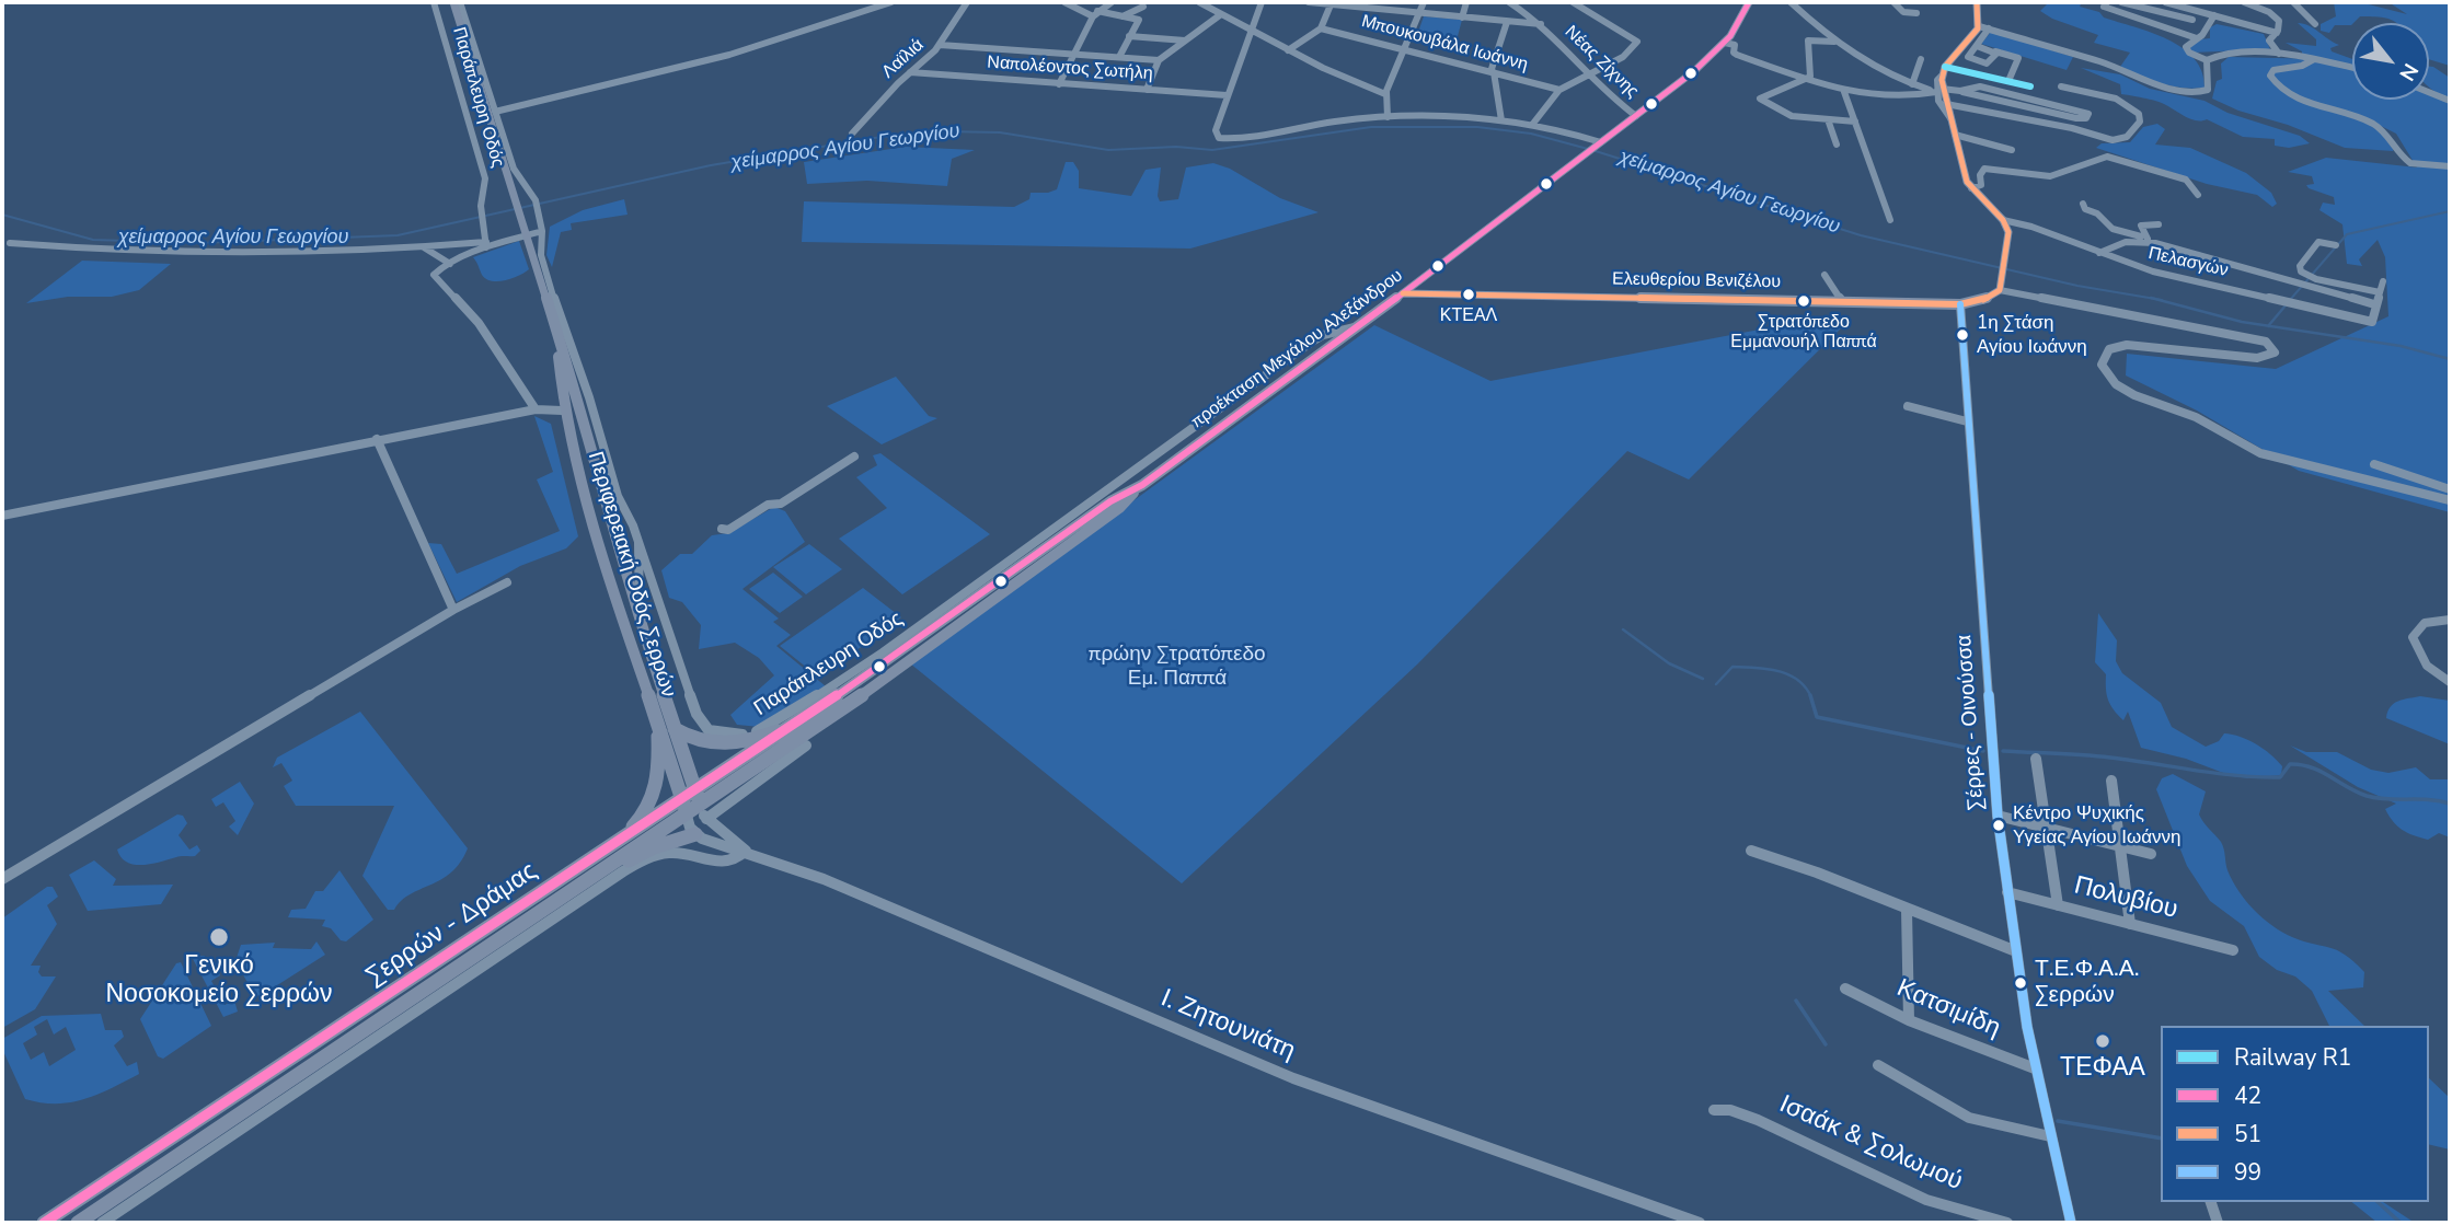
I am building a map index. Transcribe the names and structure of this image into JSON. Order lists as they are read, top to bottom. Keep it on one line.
{"streets":{"main road":["Ελευθερίου Βενιζέλου","προέκταση Μεγάλου Αλεξάνδρου","Περιφερειακή Οδός Σερρών","Σερρών - Δράμας"],"street":["Μπουκουβάλα Ιωάννη","Λαϊλιά","Νέας Ζίχνης","Ναπολέοντος Σωτήλη","Παράπλευρη Οδός","Πελασγών","Σέρρες - Οινούσσα","Πολυβίου","Κατσιμίδη","Ι. Ζητουνιάτη","Ισαάκ & Σολωμού"]},"crossings":[["Λαϊλιά","Ναπολέοντος Σωτήλη"],["Νέας Ζίχνης","προέκταση Μεγάλου Αλεξάνδρου"],["Παράπλευρη Οδός","προέκταση Μεγάλου Αλεξάνδρου"],["Ελευθερίου Βενιζέλου","προέκταση Μεγάλου Αλεξάνδρου"],["Ελευθερίου Βενιζέλου","Σέρρες - Οινούσσα"],["προέκταση Μεγάλου Αλεξάνδρου","Περιφερειακή Οδός Σερρών"],["προέκταση Μεγάλου Αλεξάνδρου","Σερρών - Δράμας"],["Περιφερειακή Οδός Σερρών","Σερρών - Δράμας"],["Σέρρες - Οινούσσα","Πολυβίου"],["Σέρρες - Οινούσσα","Κατσιμίδη"]],"water":["χείμαρρος Αγίου Γεωργίου"],"parks":["πρώην Στρατόπεδο Εμ. Παππά"],"places":["ΚΤΕΑΛ","Στρατόπεδο Εμμανουήλ Παππά","1η Στάση Αγίου Ιωάννη","Κέντρο Ψυχικής Υγείας Αγίου Ιωάννη","Γενικό Νοσοκομείο Σερρών","Τ.Ε.Φ.Α.Α. Σερρών","ΤΕΦΑΑ"],"lines":["transit line 42","transit line 51","rail line R1","transit line 99"],"legend":["Railway R1","42","51","99"],"north":"bottom right"}
